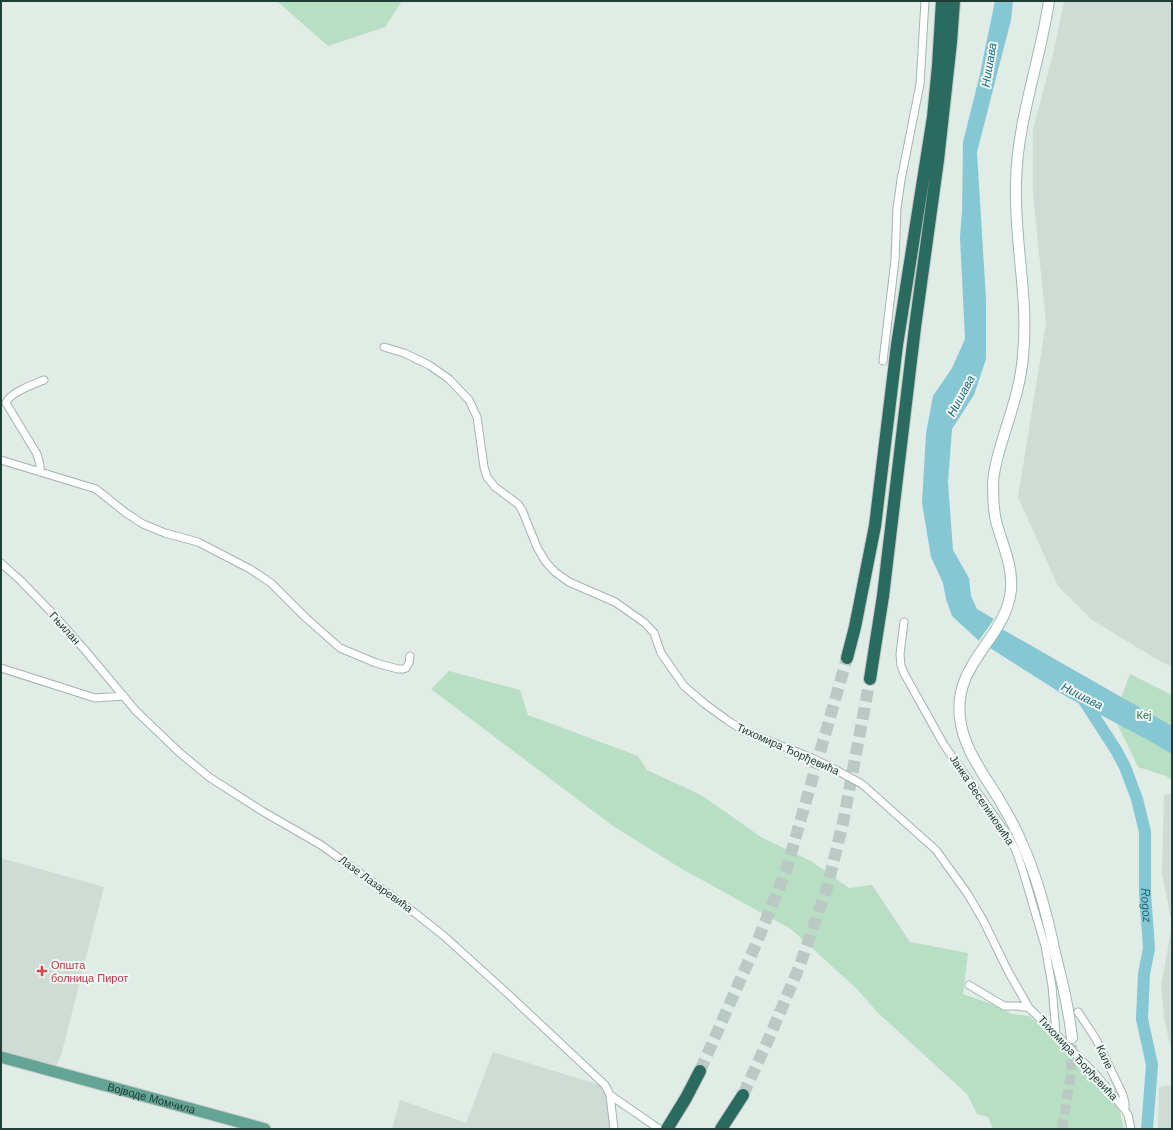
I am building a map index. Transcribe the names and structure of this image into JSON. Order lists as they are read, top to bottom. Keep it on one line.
{"streets":{"main road":["Војводе Момчила"],"street":["Гњилан","Тихомира Ђорђевића","Јанка Веселиновића","Лазе Лазаревића","Кале"]},"crossings":[["Гњилан","Лазе Лазаревића"],["Тихомира Ђорђевића","Јанка Веселиновића"],["Тихомира Ђорђевића","Кале"]],"water":["Нишава","Rogoz"],"parks":["Кеј"],"places":{"health":["Општа болница Пирот"]}}
